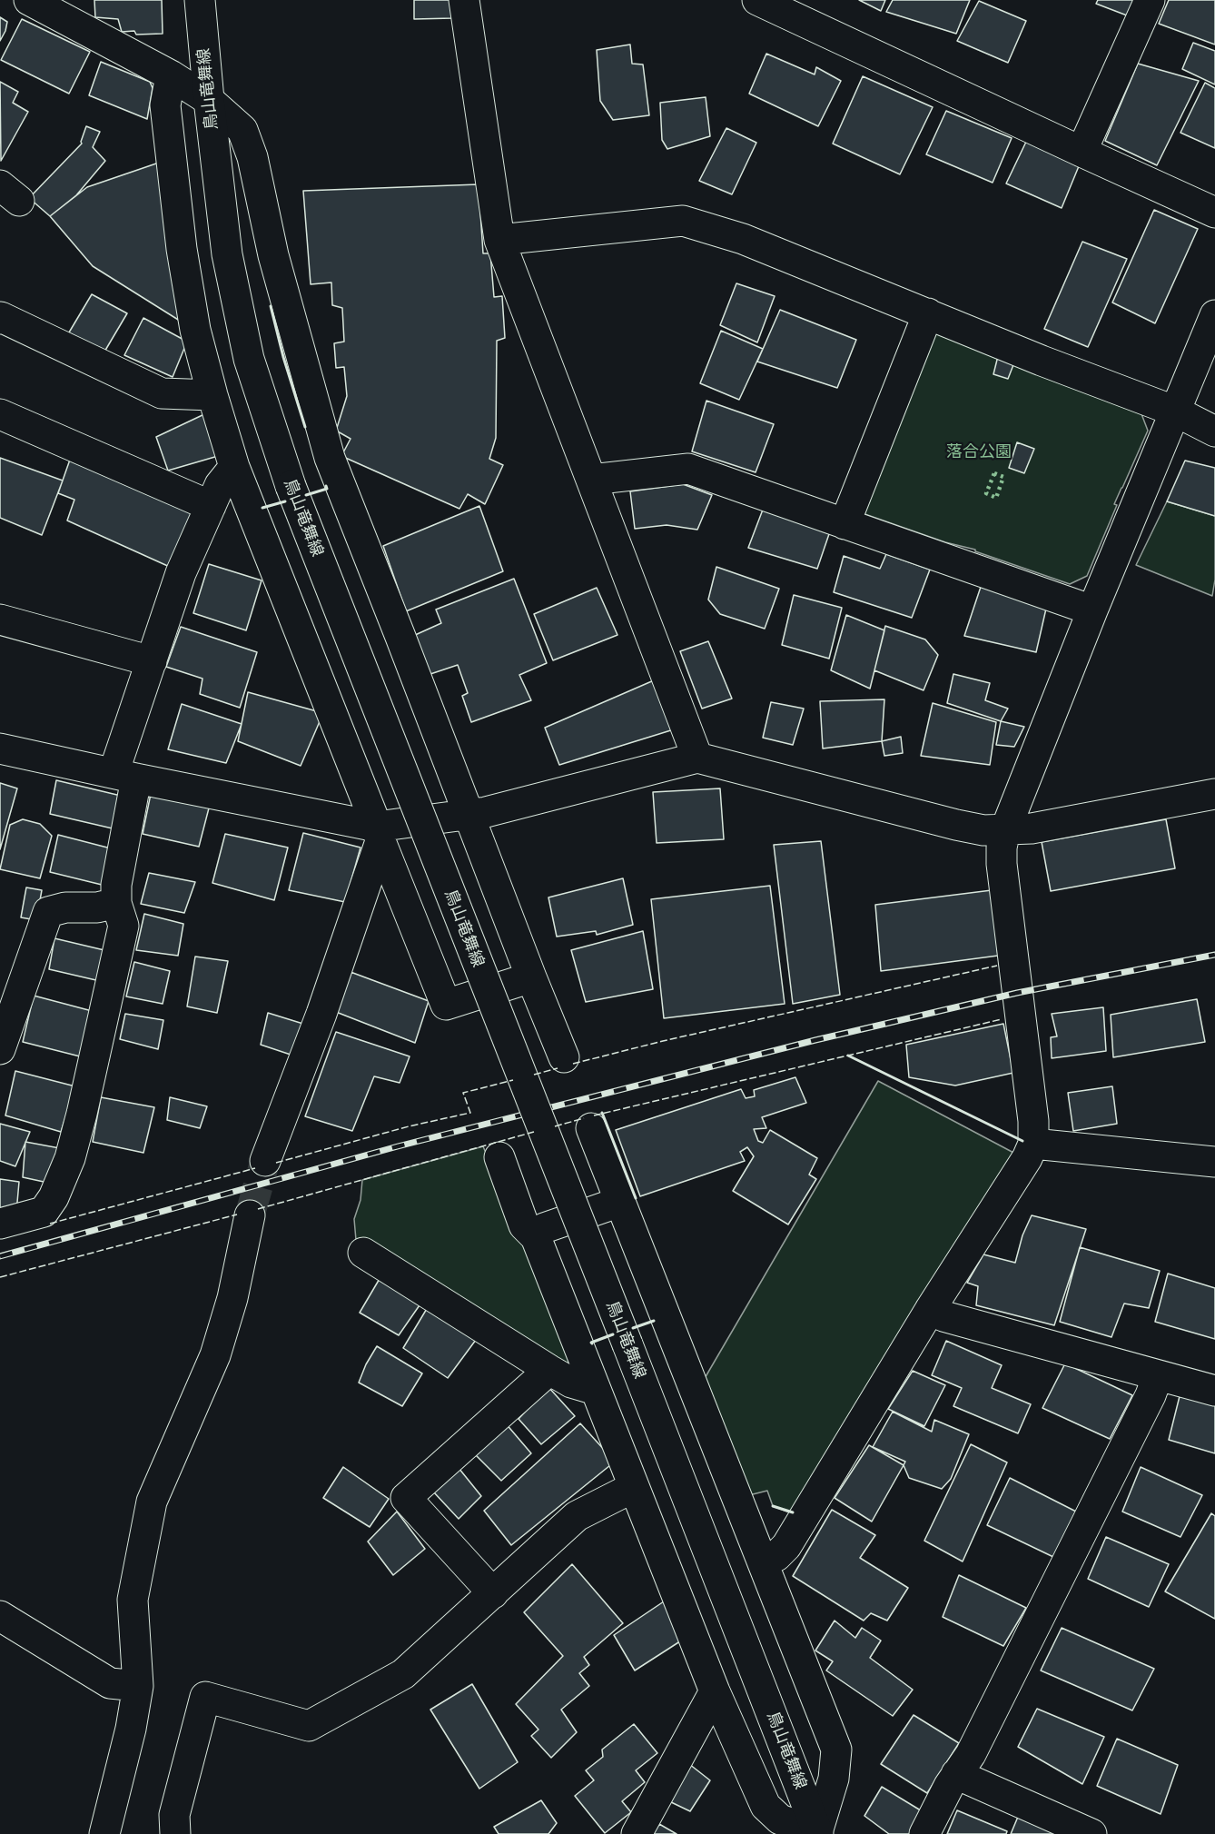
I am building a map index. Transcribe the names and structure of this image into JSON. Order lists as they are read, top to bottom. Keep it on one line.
{"streets":{"street":["鳥山竜舞線"]},"parks":["落合公園"]}
